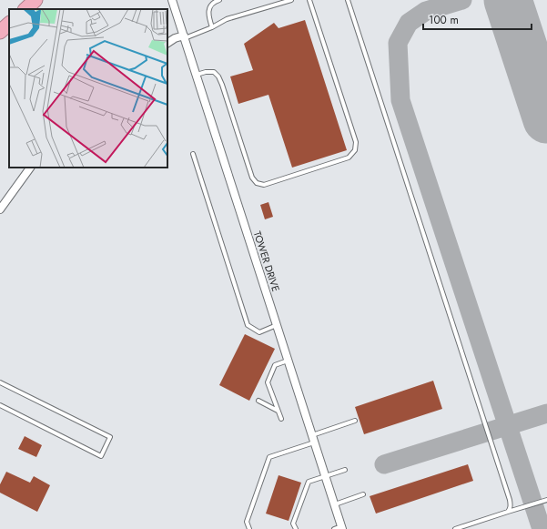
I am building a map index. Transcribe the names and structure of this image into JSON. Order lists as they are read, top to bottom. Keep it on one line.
{"streets":{"street":["TOWER DRIVE"]},"scale_bar":"100 m"}
